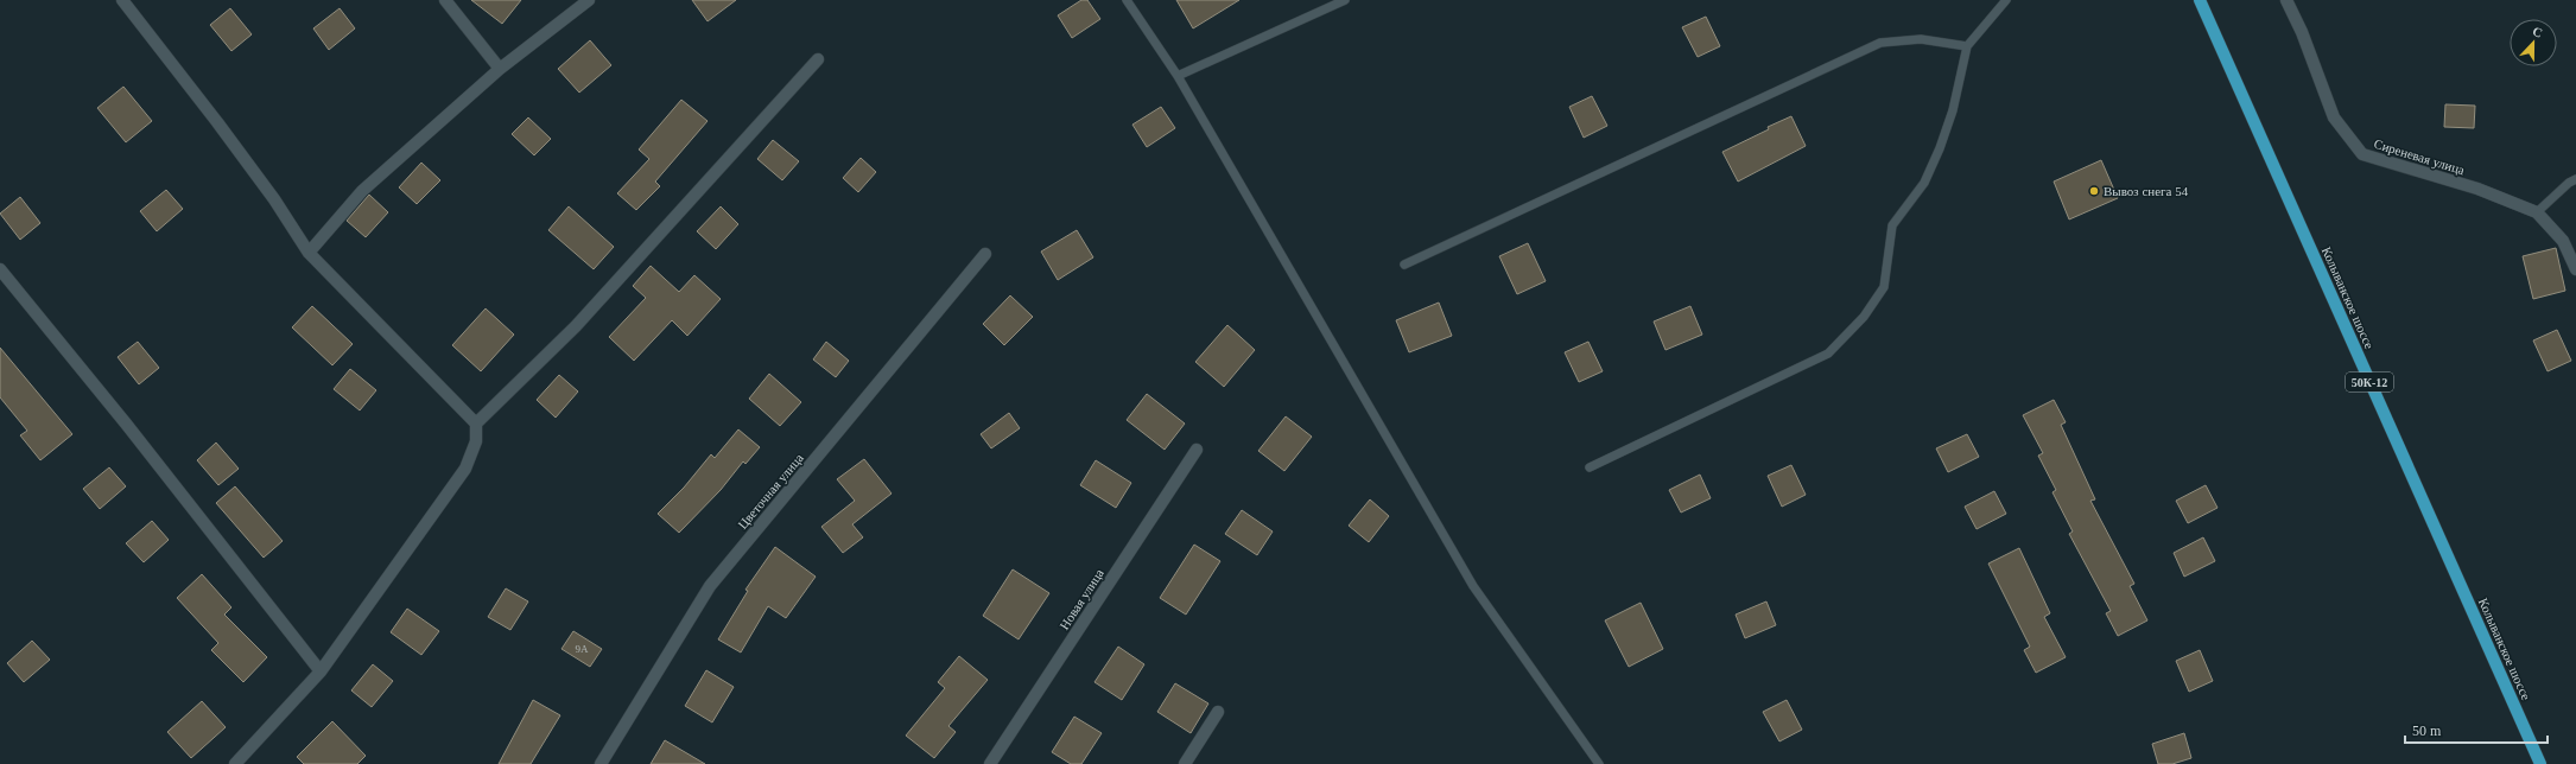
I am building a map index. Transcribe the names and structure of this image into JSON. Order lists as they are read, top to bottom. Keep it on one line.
{"streets":{"main road":["Колыванское шоссе","50К-12"],"street":["Сиреневая улица","Цветочная улица","Новая улица"]},"places":["Вывоз снега 54"],"house_numbers":["9А"],"scale_bar":"50 m","north":"top"}
